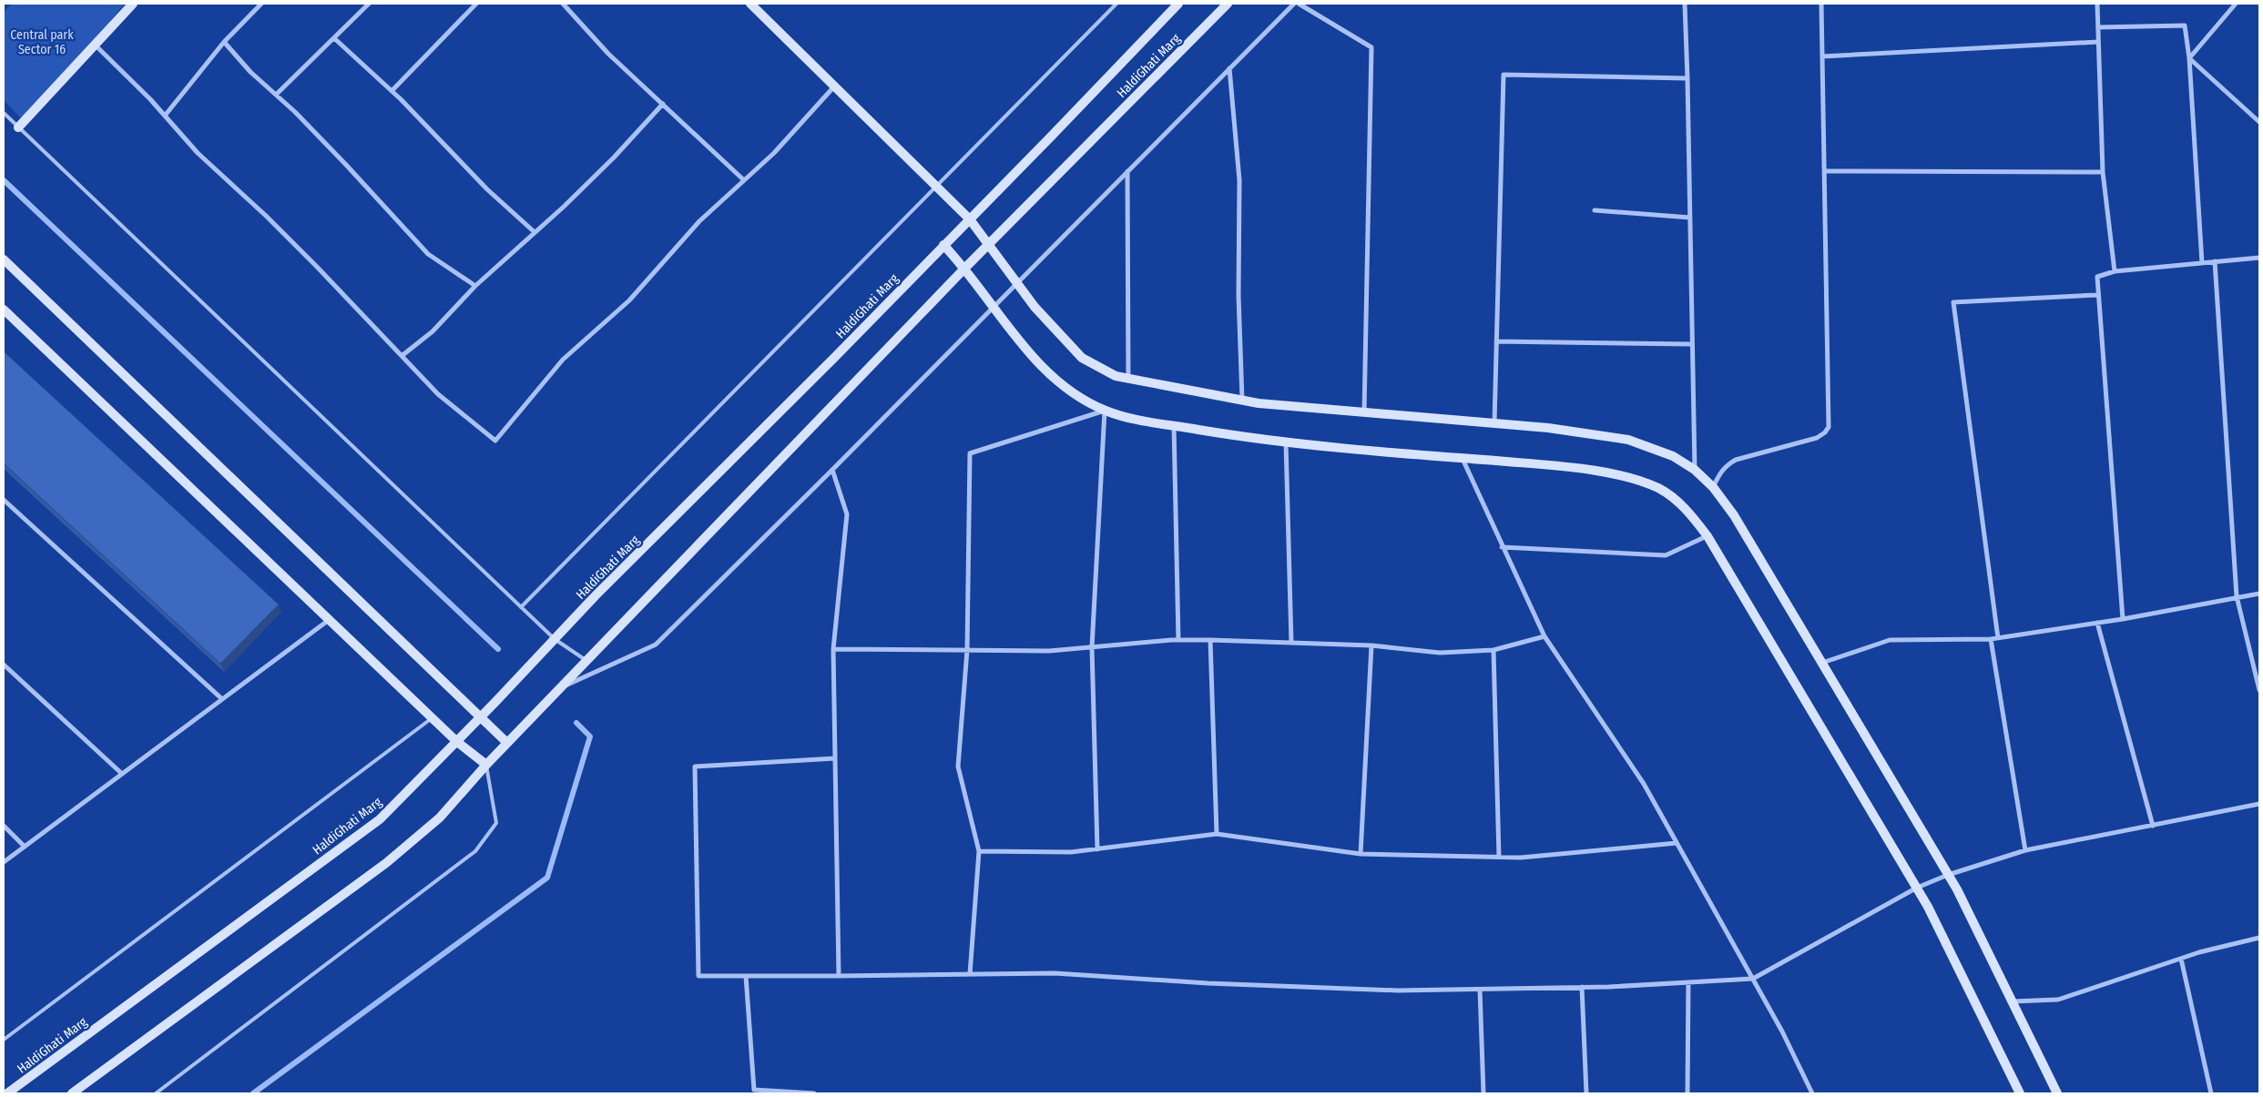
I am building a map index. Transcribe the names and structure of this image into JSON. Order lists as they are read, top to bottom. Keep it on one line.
{"streets":{"street":["HaldiGhati Marg"]},"parks":["Central park Sector 16"]}
